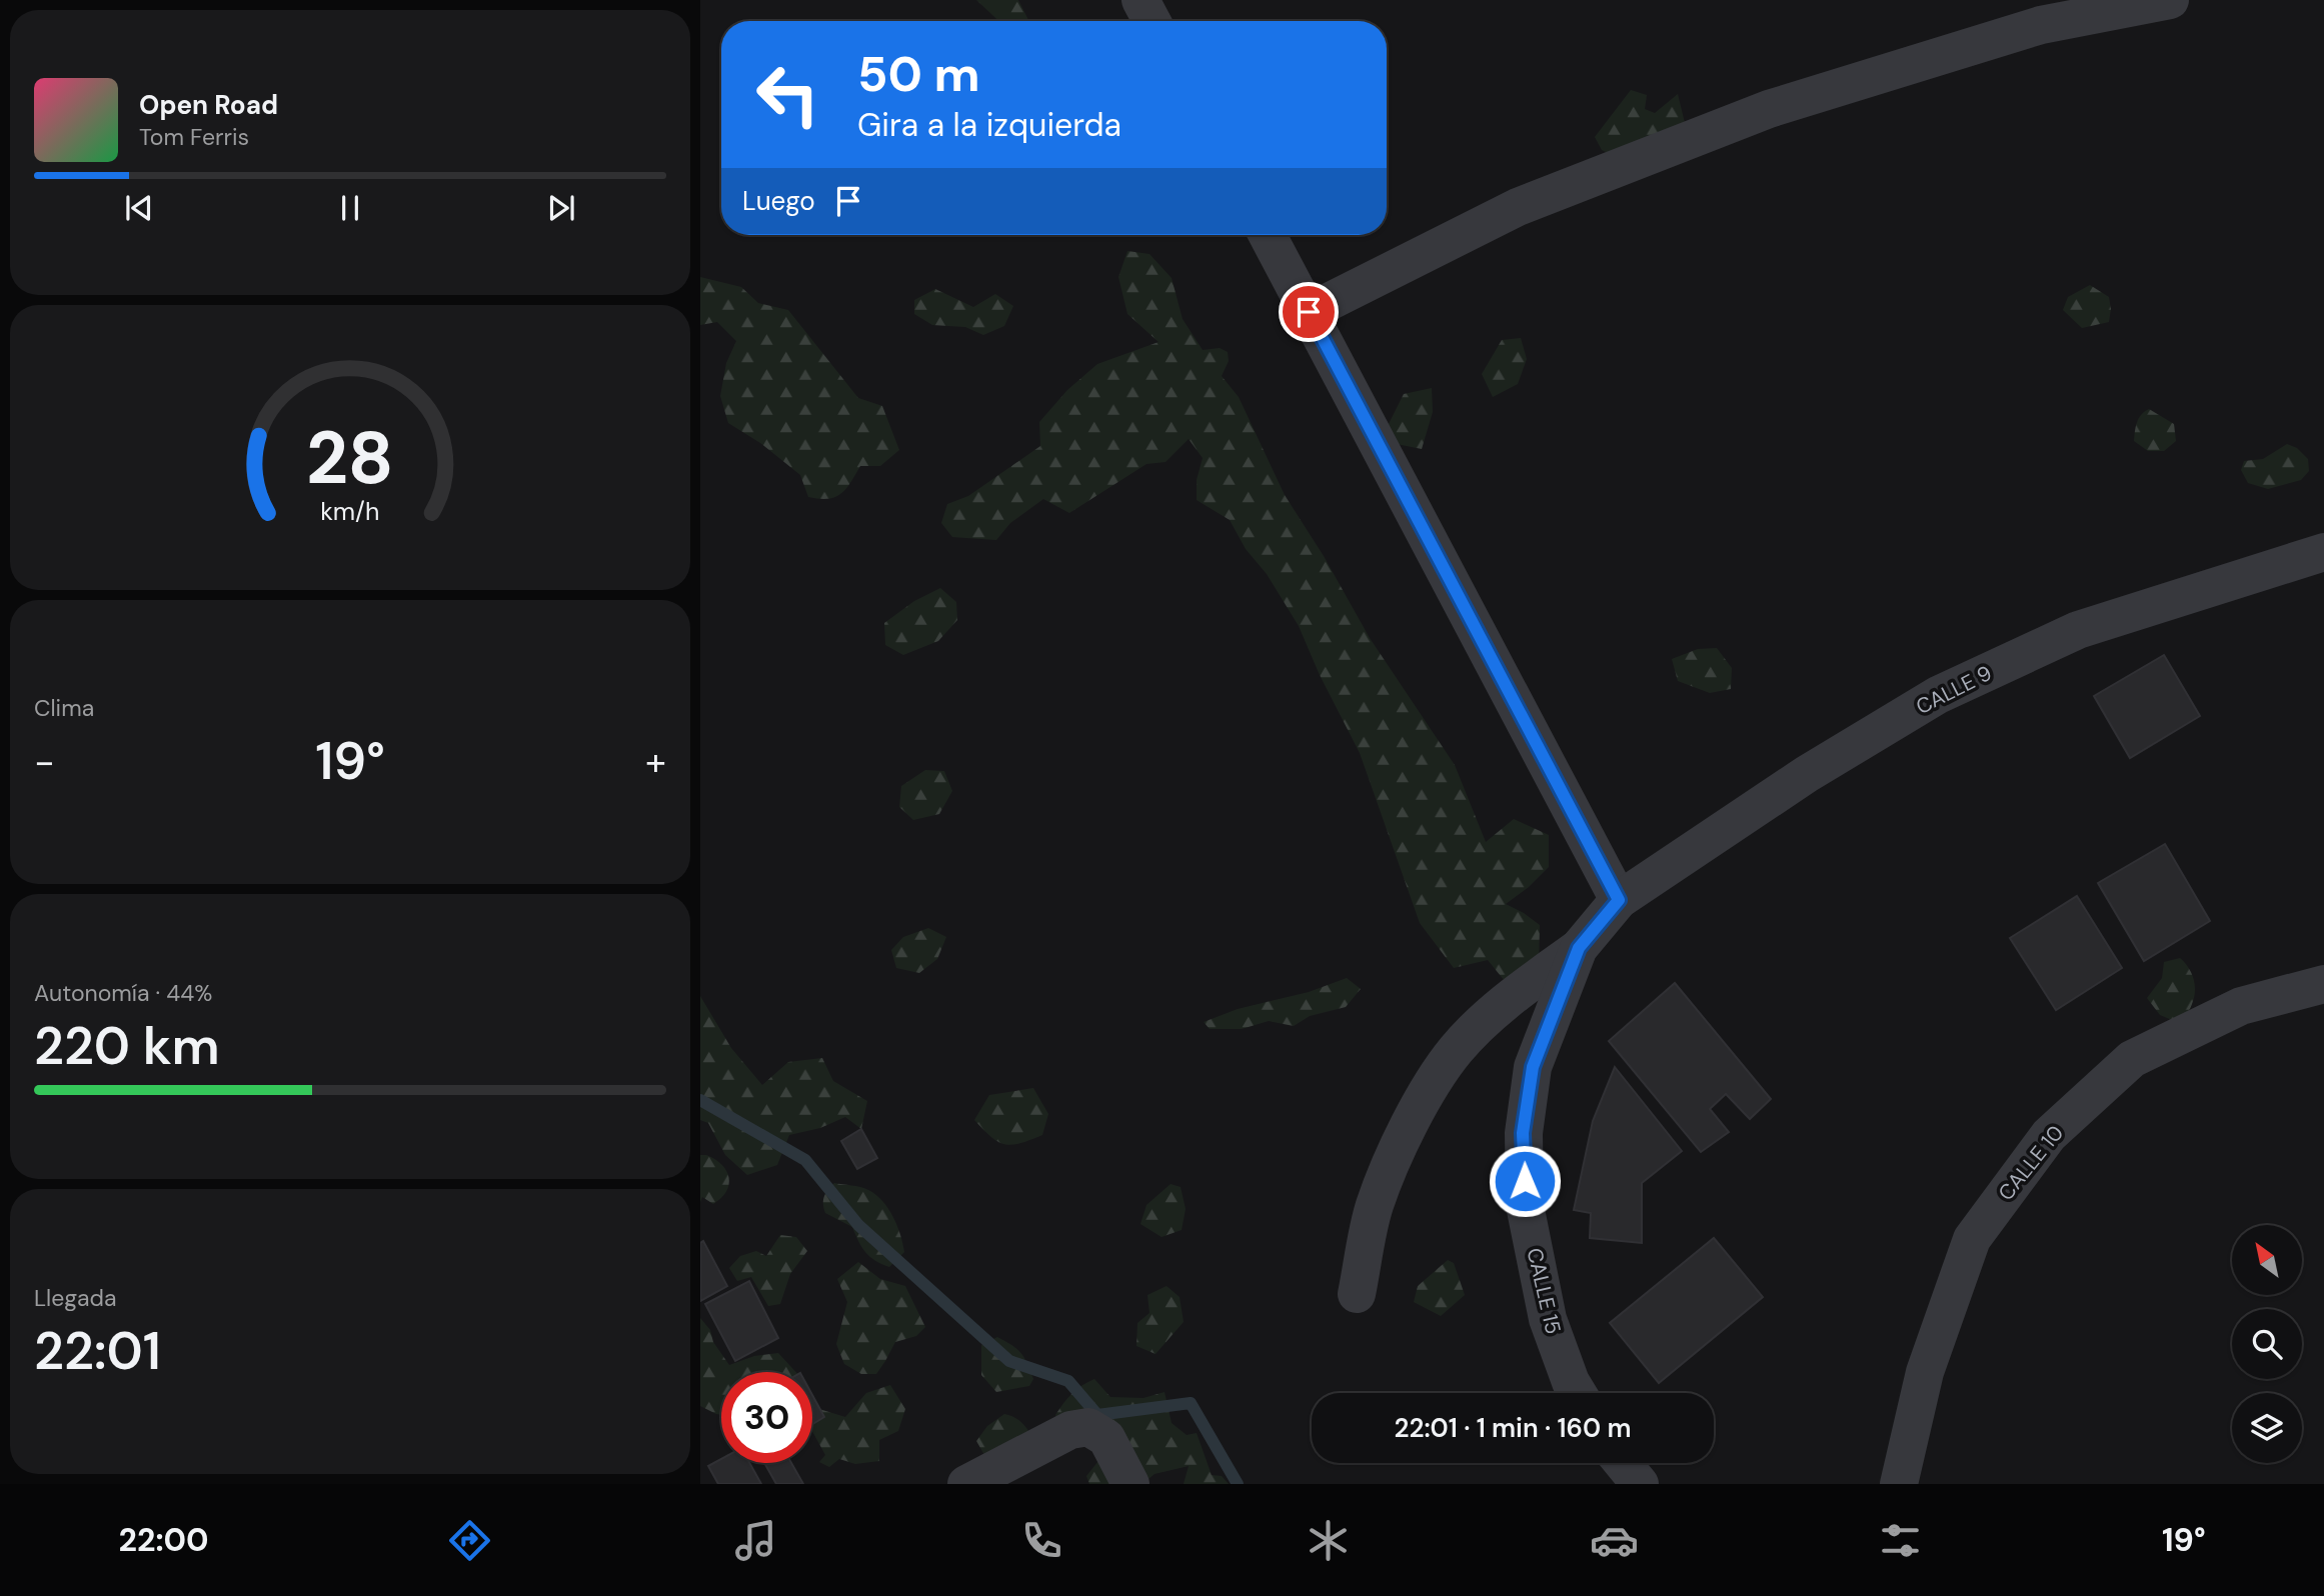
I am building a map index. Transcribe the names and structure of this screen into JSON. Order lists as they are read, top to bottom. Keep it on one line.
{"streets":{"street":["CALLE 9","CALLE 10","CALLE 15"]},"crossings":[["CALLE 9","CALLE 15"]],"north":"top left","page":{"turn":["50 m","Gira a la izquierda"],"song":["Open Road","Tom Ferris"],"then":"Luego","tile":["Clima",["Autonomía · 44%","220 km"],["Llegada","22:01"]],"heat":["−","19°","+"],"limit":"30","trip":"22:01 · 1 min · 160 m","tabs":["22:00","19°"],"gauge":["28","km/h"]}}
